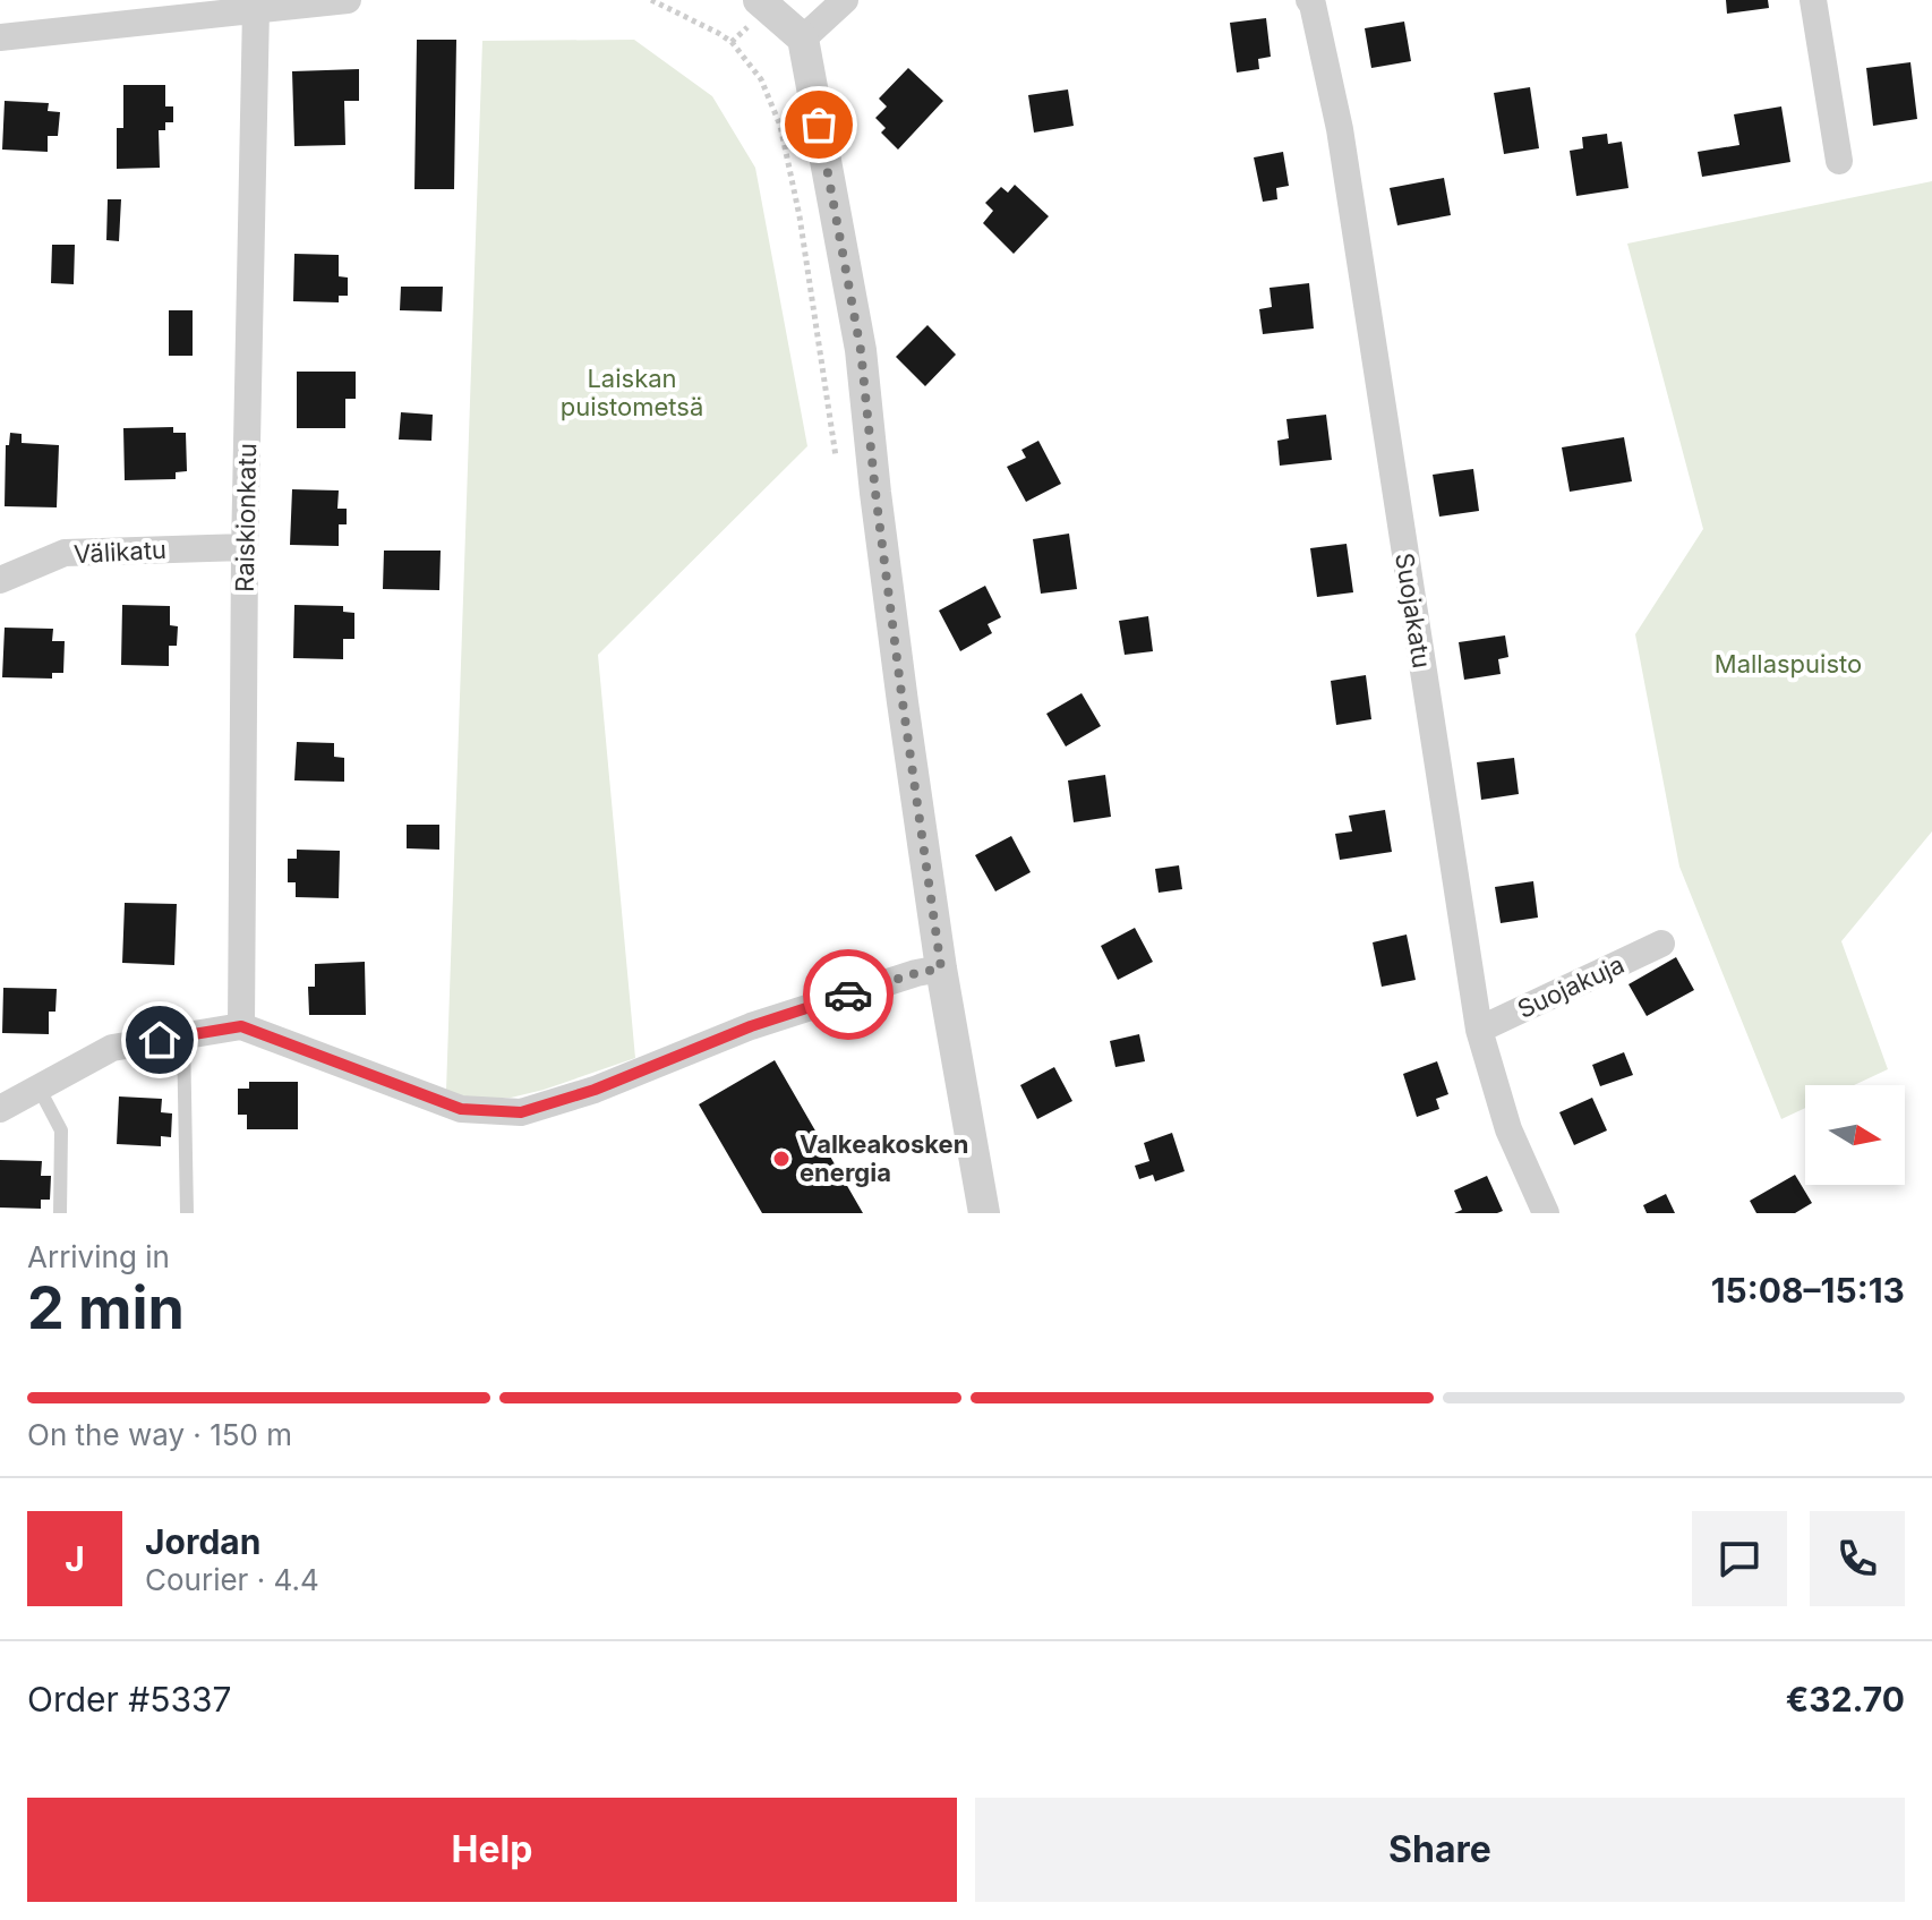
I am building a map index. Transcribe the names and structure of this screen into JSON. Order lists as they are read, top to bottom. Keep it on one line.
{"streets":{"street":["Raiskionkatu","Välikatu","Suojakatu","Suojakuja"]},"crossings":[["Raiskionkatu","Välikatu"],["Suojakatu","Suojakuja"]],"parks":["Laiskan puistometsä","Mallaspuisto"],"places":["Valkeakosken energia"],"north":"right","page":{"heading":["2 min","Arriving in","15:08–15:13"],"panel":["Jordan","Courier · 4.4","Order #5337","€32.70"],"bar":"On the way · 150 m","round":"J","buttons":["Help","Share"]}}
